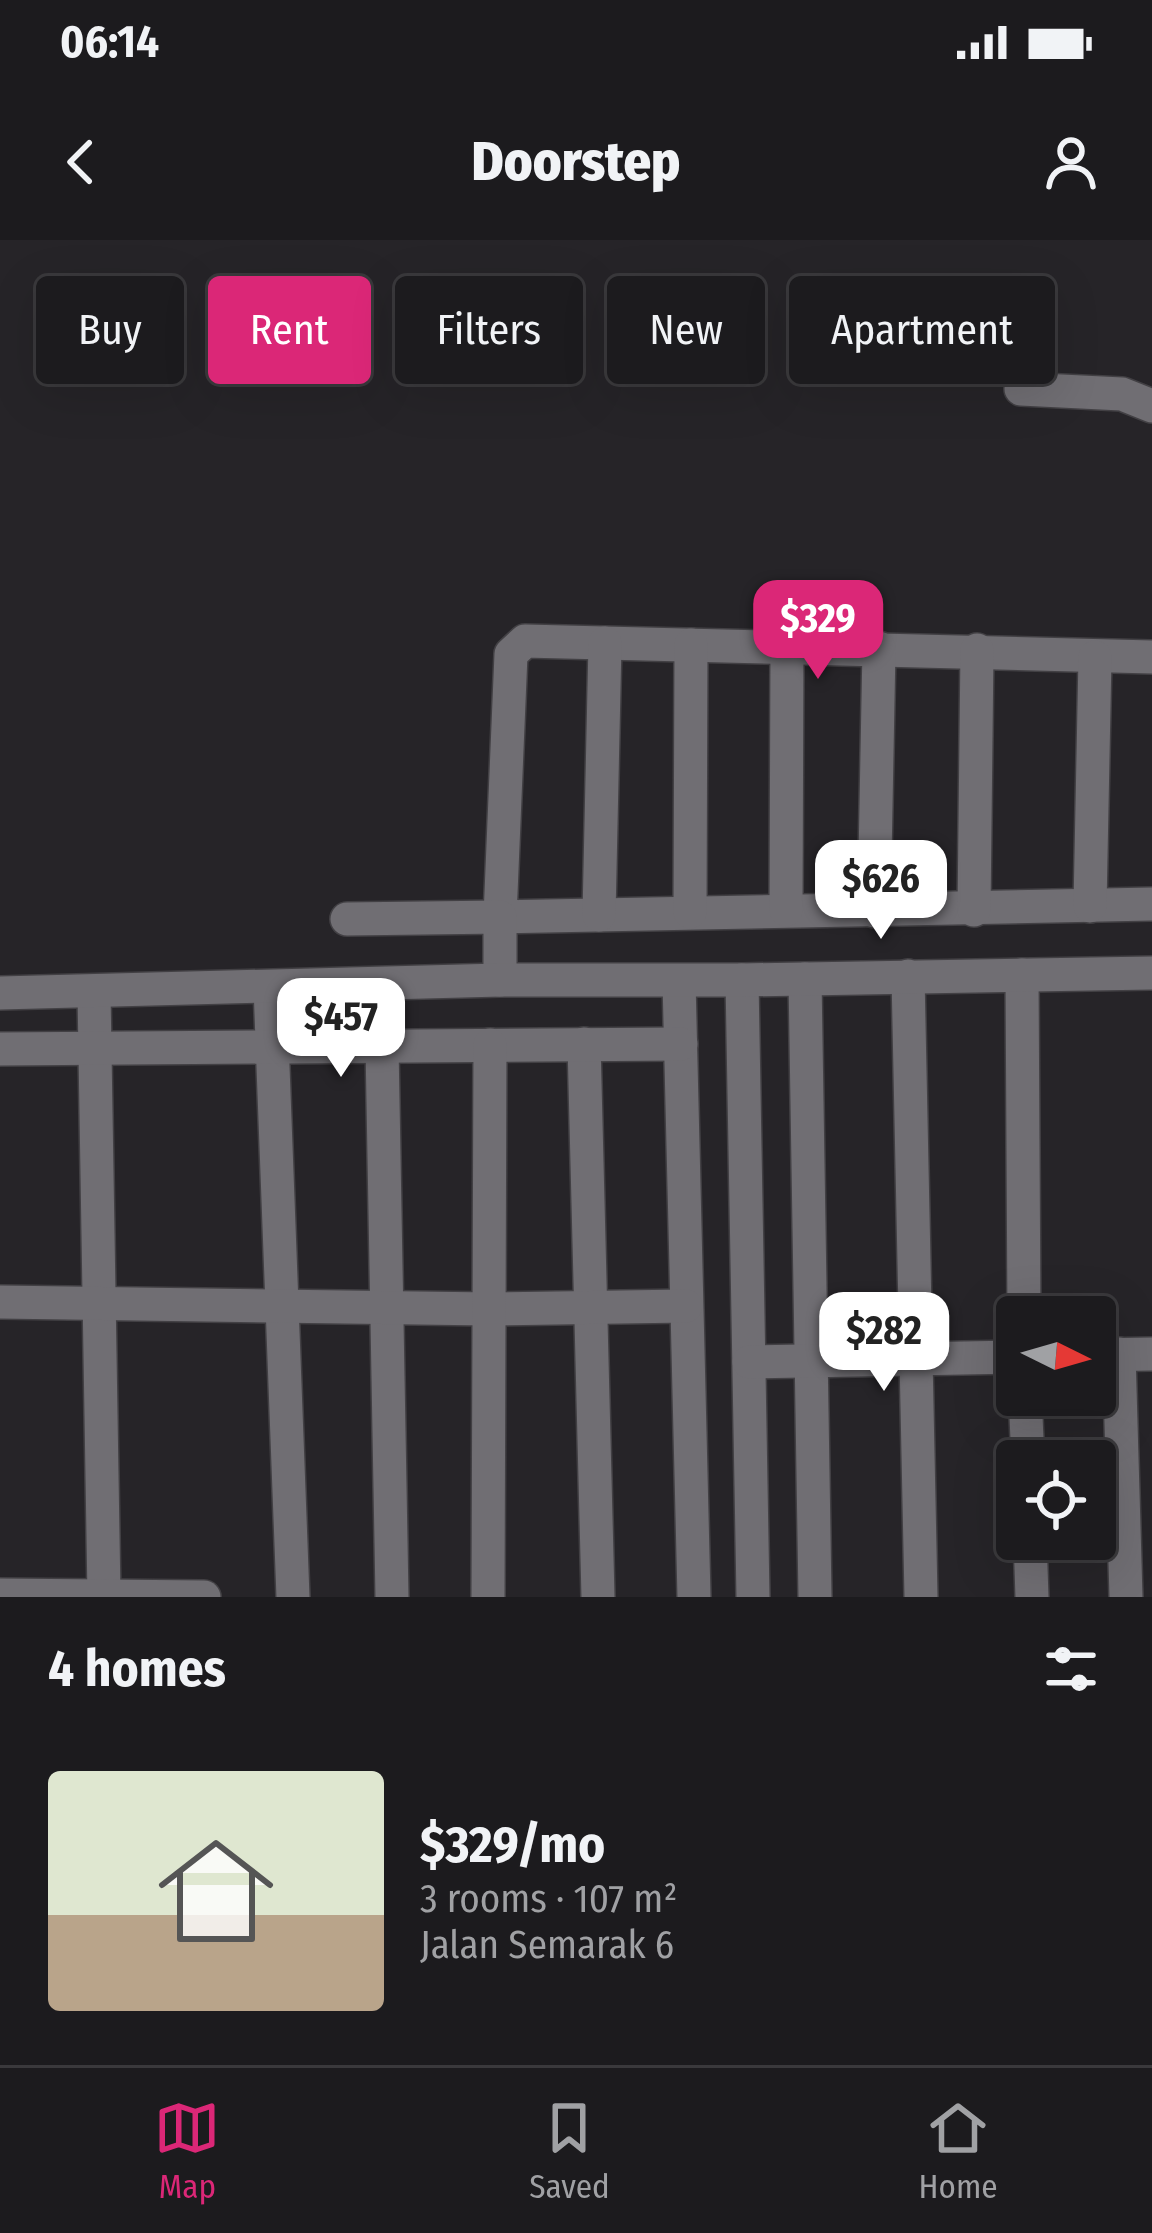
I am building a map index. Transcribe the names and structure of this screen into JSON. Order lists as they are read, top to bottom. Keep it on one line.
{"north":"right","page":{"status":"06:14","header":"Doorstep","chip":["Buy","Rent","Filters","New","Apartment"],"price":["$329","$626","$457","$282"],"heading":"4 homes","list":[{"name":"$329/mo","note":"3 rooms · 107 m² · Jalan Semarak 6"}],"tabs":["Map","Saved","Home"]}}
